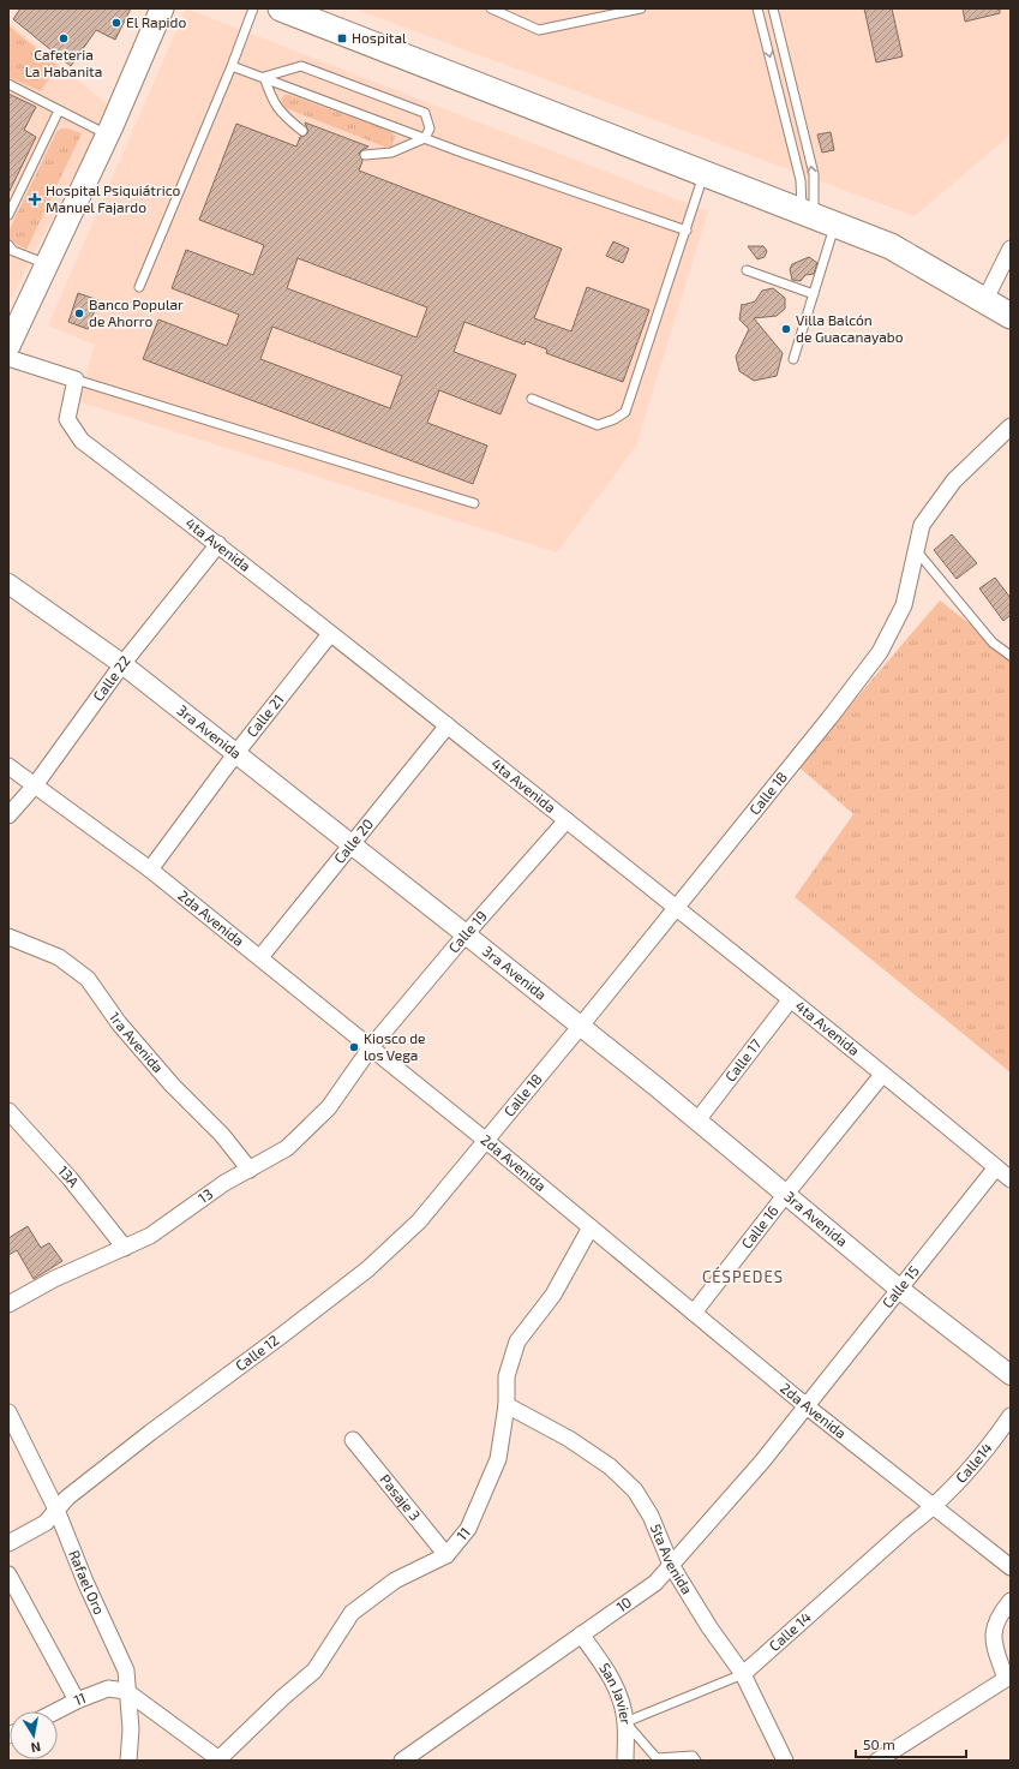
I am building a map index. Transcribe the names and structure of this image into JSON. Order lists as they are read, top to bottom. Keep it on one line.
{"streets":{"street":["4ta Avenida","Calle 22","Calle 21","3ra Avenida","Calle 18","Calle 20","2da Avenida","Calle 19","1ra Avenida","Calle 17","13A","13","Calle 16","Calle 15","Calle 12","Calle14","Pasaje 3","11","5ta Avenida","Rafael Oro","10","Calle 14","San Javier"]},"crossings":[["4ta Avenida","Calle 22"],["4ta Avenida","Calle 21"],["4ta Avenida","Calle 18"],["4ta Avenida","Calle 20"],["4ta Avenida","Calle 19"],["4ta Avenida","Calle 17"],["4ta Avenida","Calle 16"],["4ta Avenida","Calle 15"],["Calle 22","3ra Avenida"],["Calle 22","2da Avenida"],["Calle 21","3ra Avenida"],["Calle 21","2da Avenida"],["3ra Avenida","Calle 18"],["3ra Avenida","Calle 20"],["3ra Avenida","Calle 19"],["3ra Avenida","Calle 17"],["3ra Avenida","Calle 16"],["3ra Avenida","Calle 15"],["Calle 18","2da Avenida"],["Calle 18","Calle 12"],["Calle 20","2da Avenida"],["2da Avenida","Calle 19"],["2da Avenida","13"],["2da Avenida","Calle 16"],["2da Avenida","Calle 15"],["2da Avenida","Calle 12"],["2da Avenida","Calle14"],["2da Avenida","11"],["2da Avenida","10"],["2da Avenida","Calle 14"],["Calle 19","13"],["1ra Avenida","13"],["13A","13"],["Calle 15","10"],["Calle 12","Rafael Oro"],["Calle14","Calle 14"],["Pasaje 3","11"],["11","5ta Avenida"],["11","Rafael Oro"],["5ta Avenida","10"],["5ta Avenida","Calle 14"],["10","San Javier"],["Calle 14","San Javier"]],"districts":["CÉSPEDES"],"places":{"other":["El Rapido","Cafeteria La Habanita","Banco Popular de Ahorro","Villa Balcón de Guacanayabo","Kiosco de los Vega"],"transit":["Hospital"],"health":["Hospital Psiquiátrico Manuel Fajardo"]},"scale_bar":"50 m","north":"bottom"}
